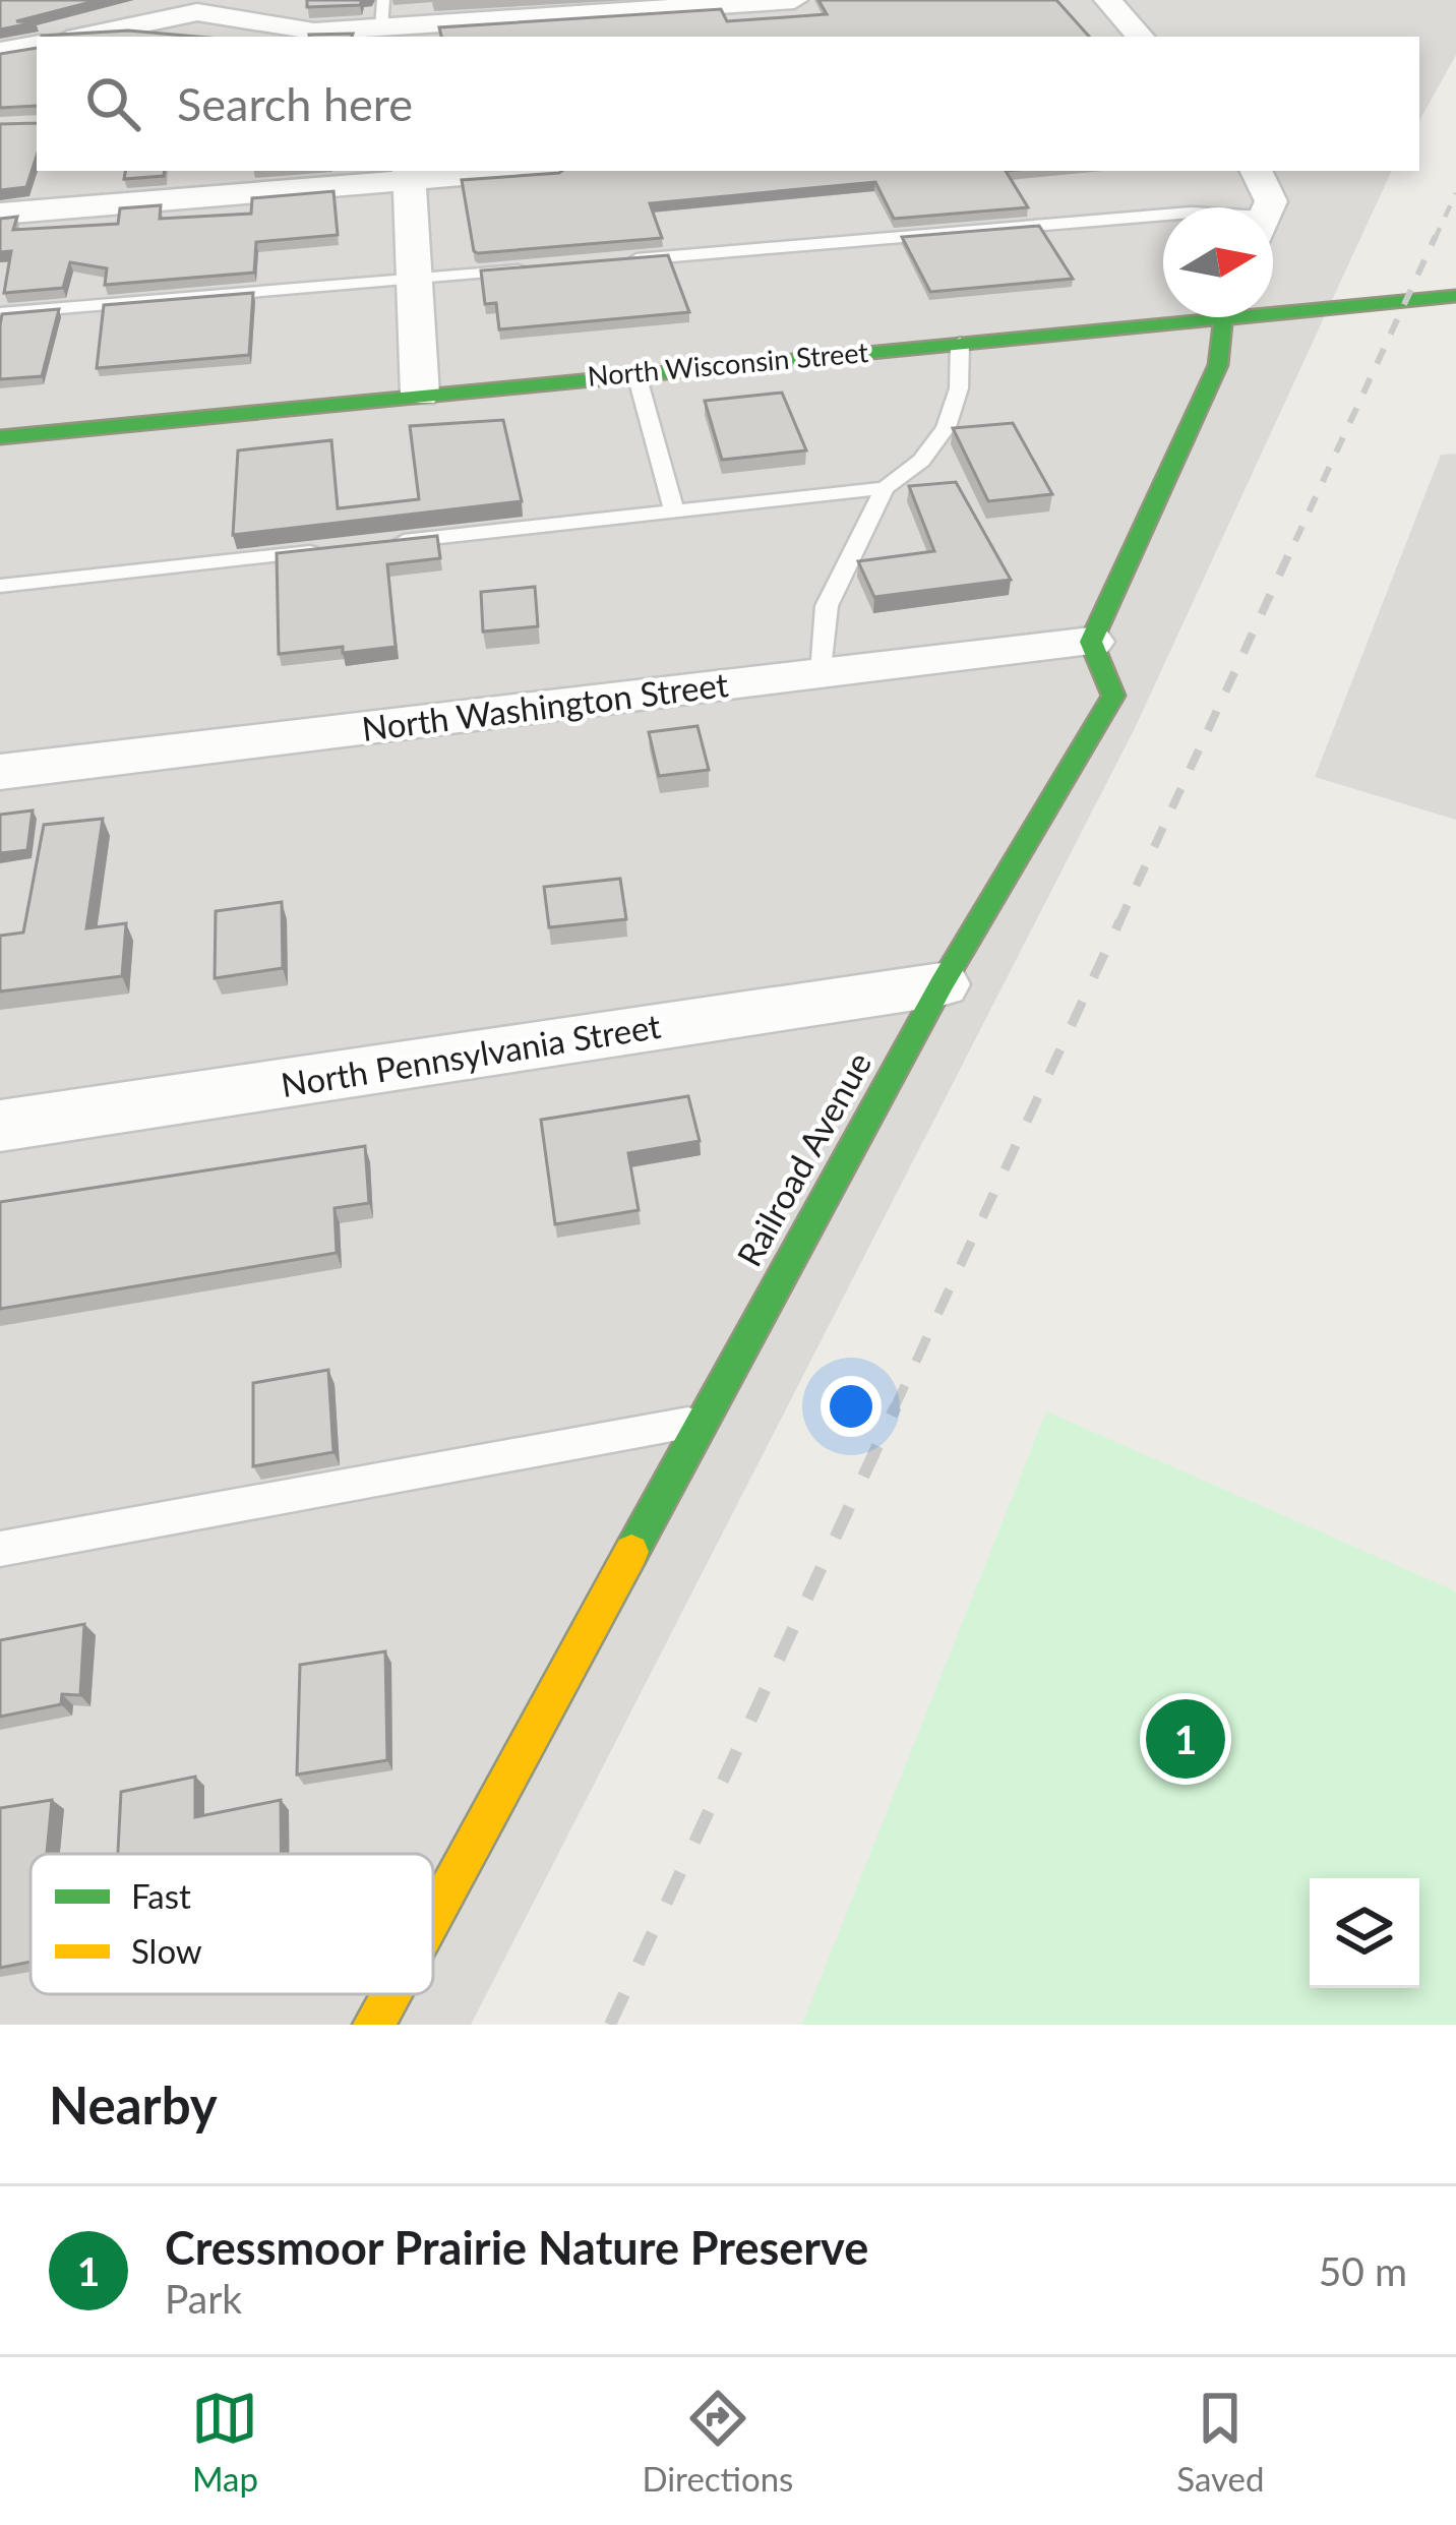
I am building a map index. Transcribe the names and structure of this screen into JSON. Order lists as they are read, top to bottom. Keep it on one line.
{"streets":{"street":["North Wisconsin Street","North Washington Street","North Pennsylvania Street","Railroad Avenue"]},"crossings":[["North Washington Street","Railroad Avenue"],["North Pennsylvania Street","Railroad Avenue"]],"legend":["Fast","Slow"],"north":"right","page":{"search":"Search here","pins":"1","heading":"Nearby","list":[{"mark":"1","name":"Cressmoor Prairie Nature Preserve","note":"Park","value":"50 m"}],"nav":["Map","Directions","Saved"]}}
